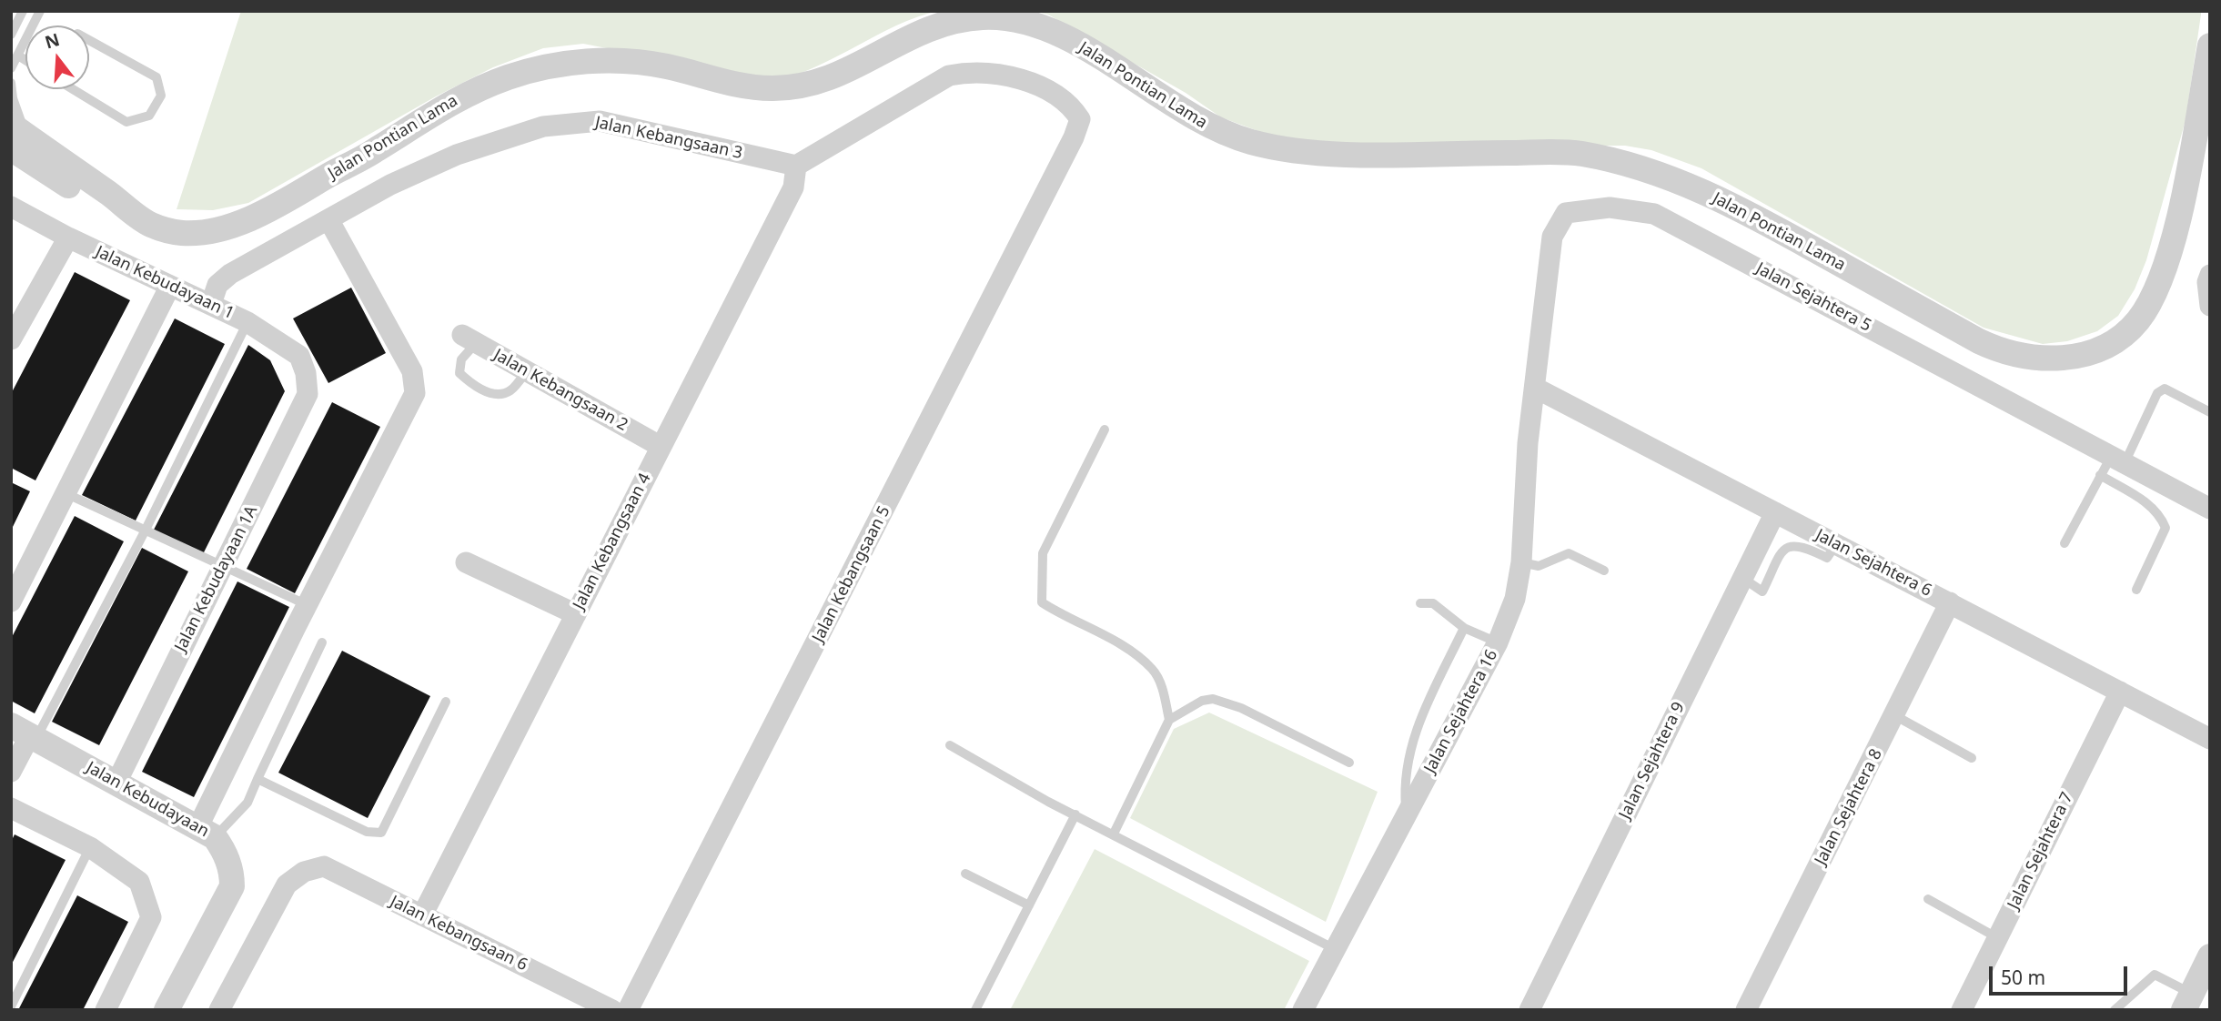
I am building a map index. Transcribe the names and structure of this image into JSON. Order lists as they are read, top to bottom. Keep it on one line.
{"streets":{"street":["Jalan Pontian Lama","Jalan Kebangsaan 3","Jalan Kebudayaan 1","Jalan Sejahtera 5","Jalan Kebangsaan 2","Jalan Kebangsaan 4","Jalan Sejahtera 6","Jalan Kebangsaan 5","Jalan Kebudayaan 1A","Jalan Sejahtera 16","Jalan Sejahtera 9","Jalan Kebudayaan","Jalan Sejahtera 8","Jalan Sejahtera 7","Jalan Kebangsaan 6"]},"crossings":[["Jalan Kebangsaan 3","Jalan Kebudayaan 1"],["Jalan Kebangsaan 3","Jalan Kebangsaan 4"],["Jalan Kebangsaan 3","Jalan Kebangsaan 5"],["Jalan Kebudayaan 1","Jalan Kebudayaan 1A"],["Jalan Sejahtera 5","Jalan Sejahtera 6"],["Jalan Sejahtera 5","Jalan Sejahtera 16"],["Jalan Kebangsaan 2","Jalan Kebangsaan 4"],["Jalan Kebangsaan 4","Jalan Kebangsaan 5"],["Jalan Kebangsaan 4","Jalan Kebangsaan 6"],["Jalan Sejahtera 6","Jalan Sejahtera 16"],["Jalan Sejahtera 6","Jalan Sejahtera 9"],["Jalan Sejahtera 6","Jalan Sejahtera 8"],["Jalan Sejahtera 6","Jalan Sejahtera 7"],["Jalan Kebudayaan 1A","Jalan Kebudayaan"]],"scale_bar":"50 m","north":"top"}
